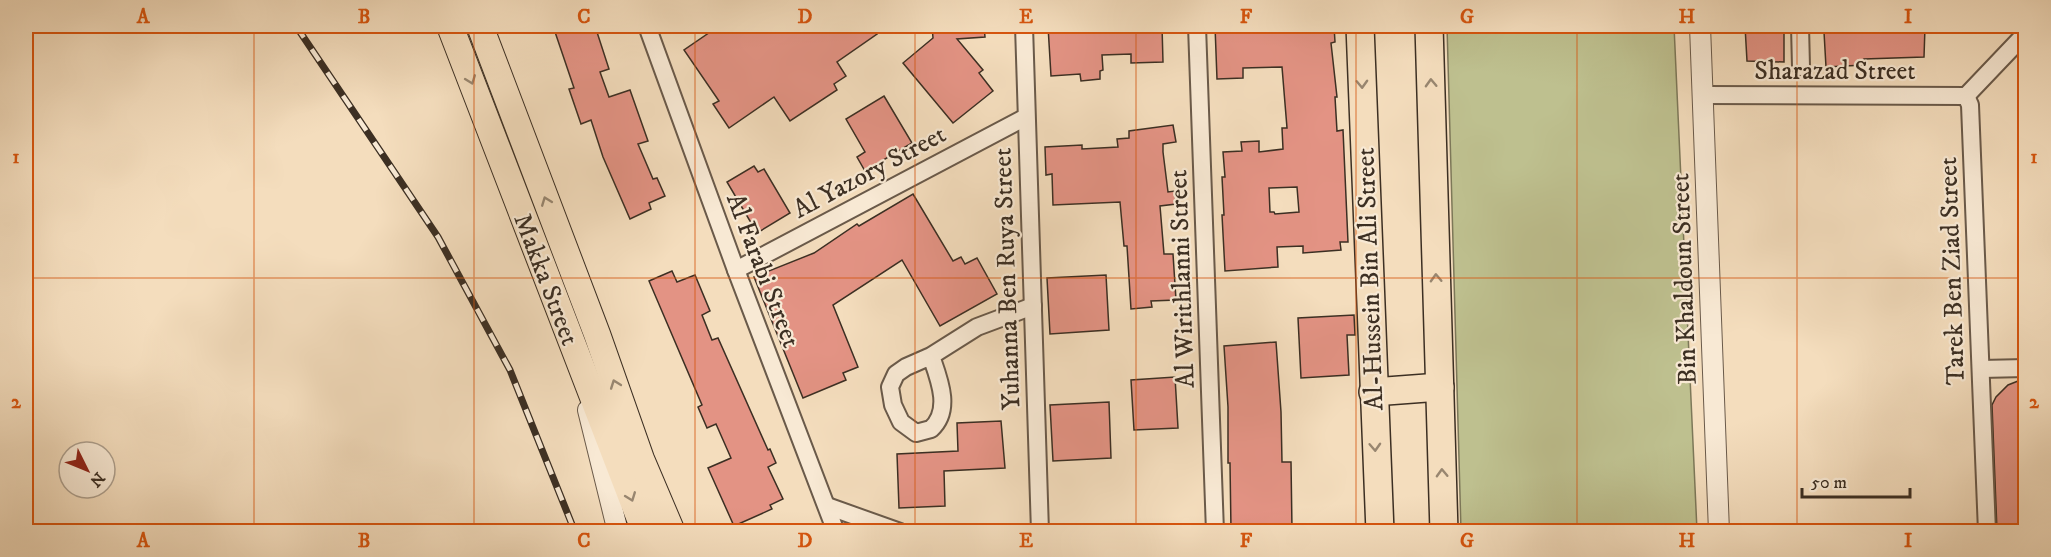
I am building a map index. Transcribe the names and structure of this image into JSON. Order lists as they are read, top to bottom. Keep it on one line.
{"streets":{"highway":["Al-Hussein Bin Ali Street"],"main road":["Makka Street"],"street":["Sharazad Street","Al Yazory Street","Al Farabi Street","Tarek Ben Ziad Street","Yuhanna Ben Ruya Street","Al Wirithlanni Street","Bin Khaldoun Street"]},"crossings":[["Sharazad Street","Tarek Ben Ziad Street"],["Sharazad Street","Bin Khaldoun Street"],["Al Yazory Street","Al Farabi Street"],["Al Yazory Street","Yuhanna Ben Ruya Street"]],"scale_bar":"50 m","north":"bottom right","grid":{"columns":["A","B","C","D","E","F","G","H","I"],"rows":["1","2"]}}
